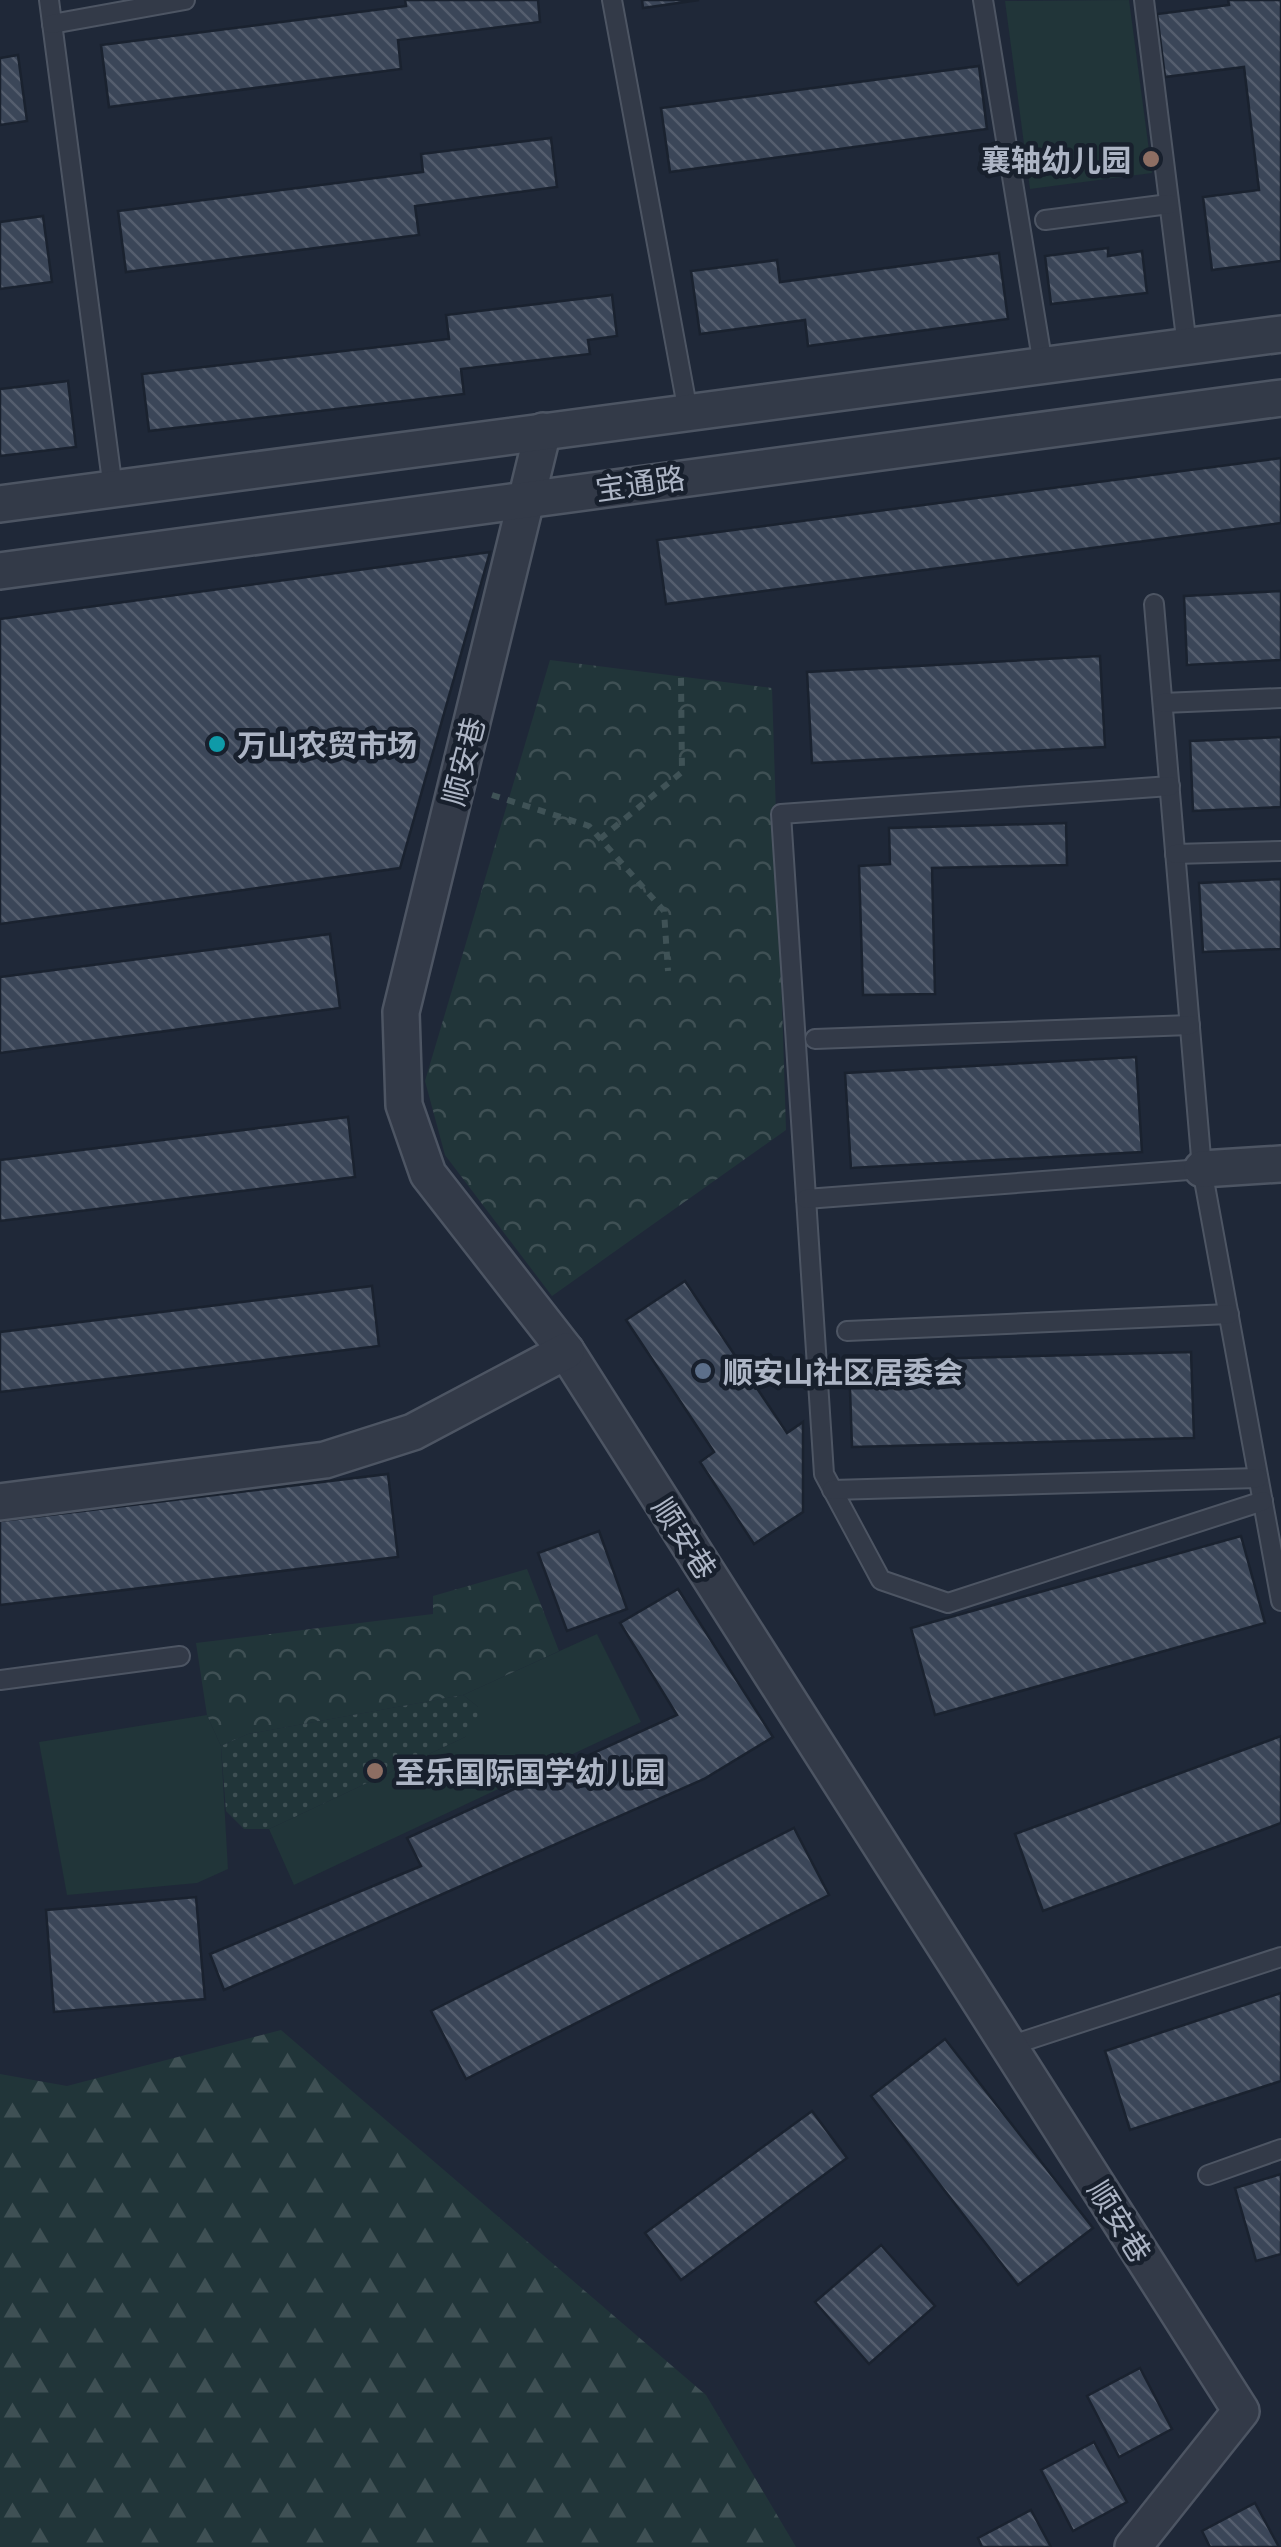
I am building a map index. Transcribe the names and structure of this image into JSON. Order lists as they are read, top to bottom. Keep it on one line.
{"streets":{"street":["宝通路","顺安巷"]},"crossings":[["宝通路","顺安巷"]],"places":["襄轴幼儿园","万山农贸市场","顺安山社区居委会","至乐国际国学幼儿园"]}
